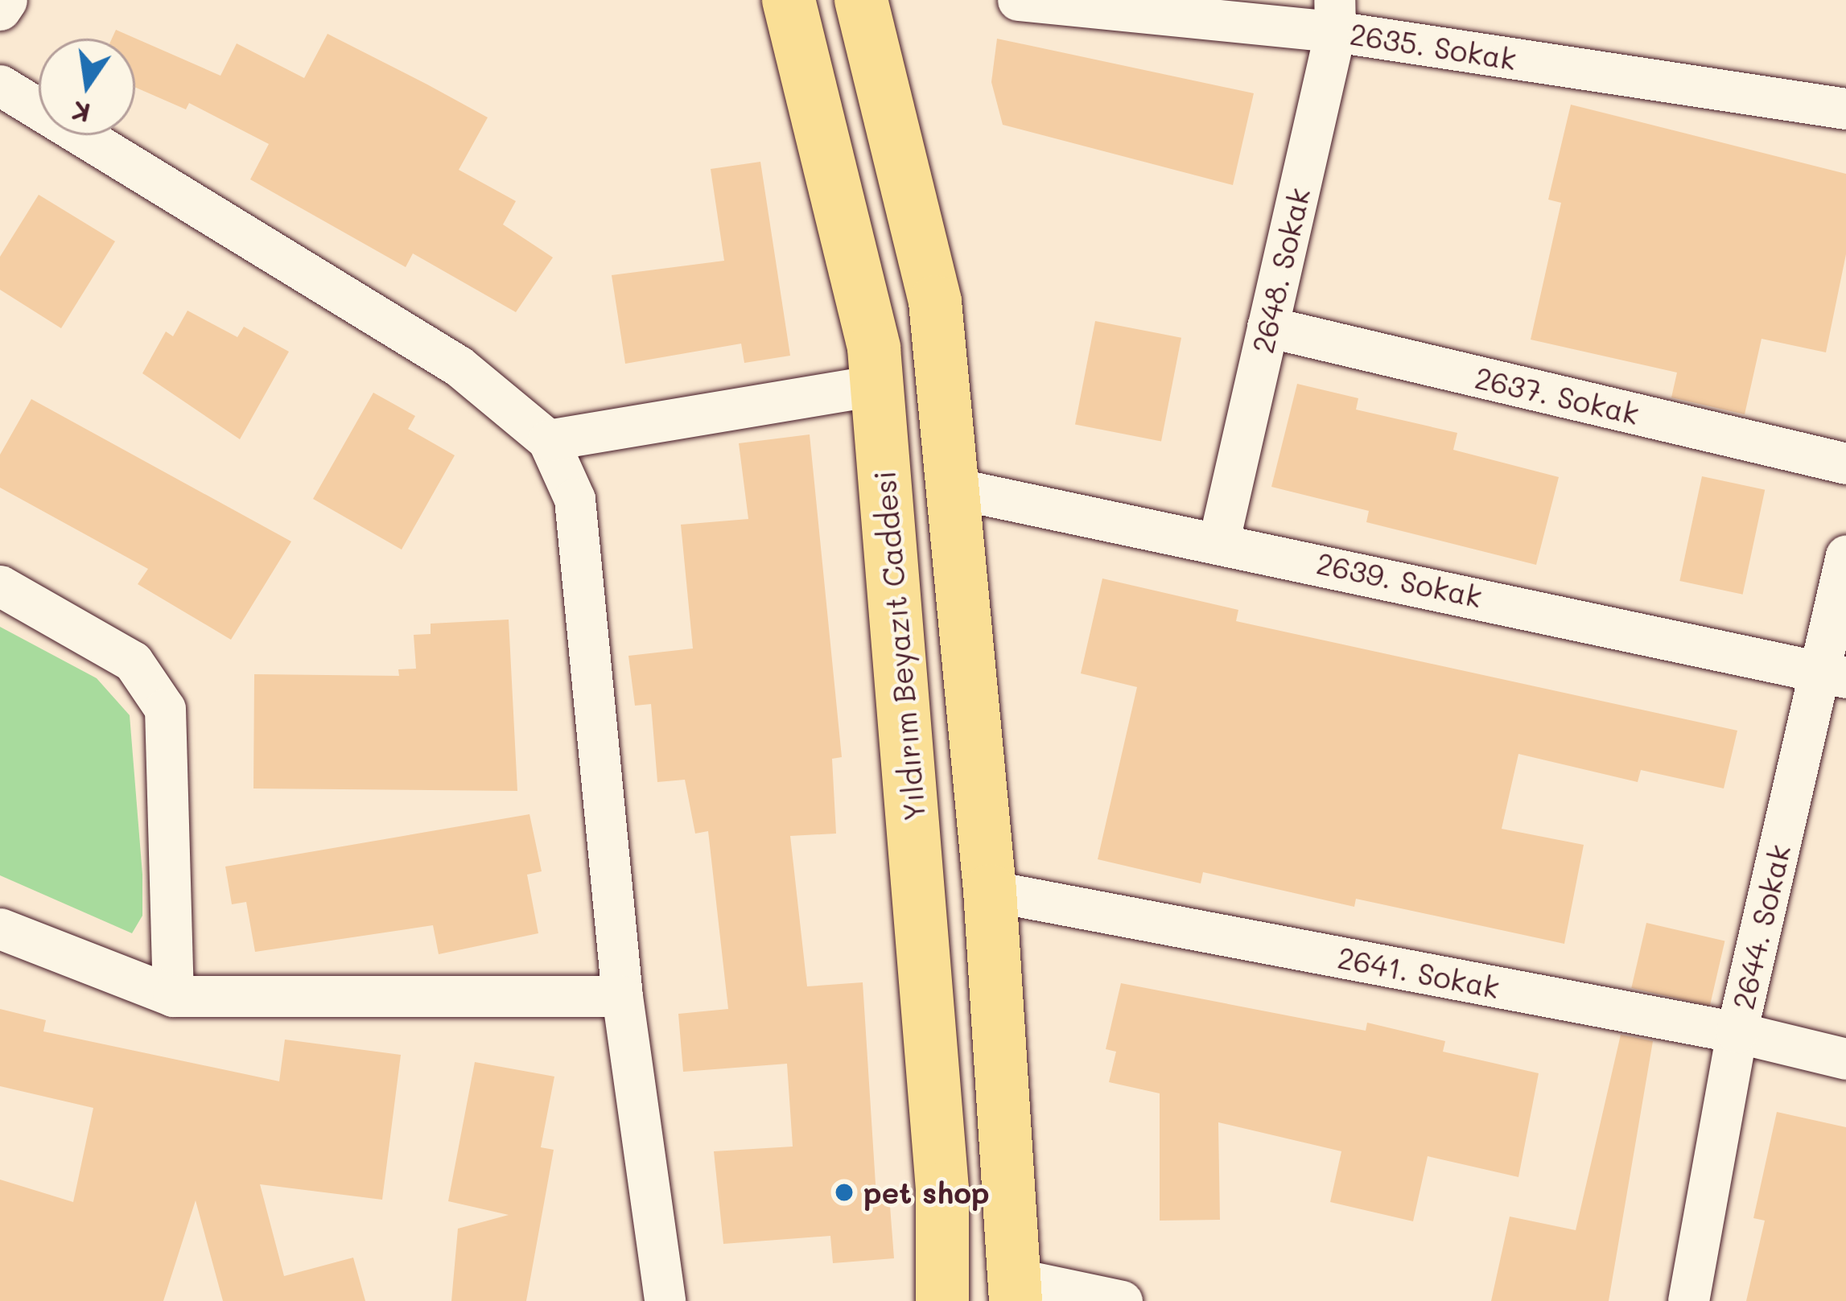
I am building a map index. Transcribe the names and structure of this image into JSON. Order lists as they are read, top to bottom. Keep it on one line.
{"streets":{"main road":["Yıldırım Beyazıt Caddesi"],"street":["2635. Sokak","2648. Sokak","2637. Sokak","2639. Sokak","2644. Sokak","2641. Sokak"]},"crossings":[["2635. Sokak","2648. Sokak"],["2648. Sokak","2637. Sokak"],["2648. Sokak","2639. Sokak"],["2639. Sokak","2644. Sokak"],["2644. Sokak","2641. Sokak"]],"places":["pet shop"],"north":"bottom"}
